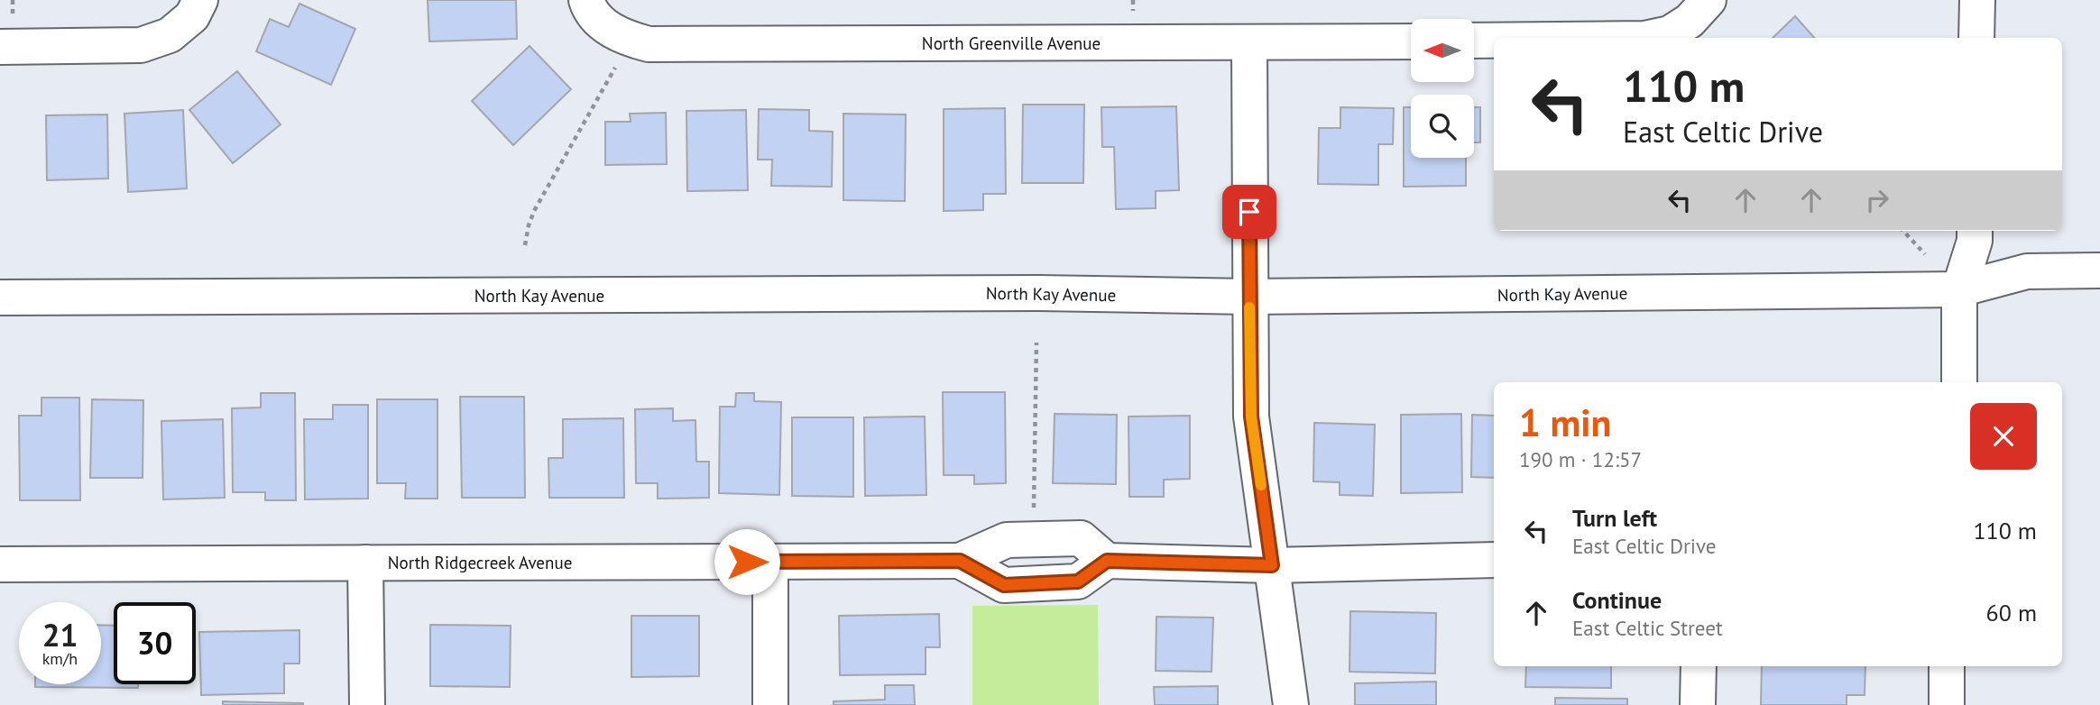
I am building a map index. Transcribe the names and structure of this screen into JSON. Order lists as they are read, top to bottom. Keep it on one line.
{"streets":{"street":["North Greenville Avenue","North Kay Avenue","North Ridgecreek Avenue"]},"north":"left","page":{"turn":["110 m","East Celtic Drive"],"heading":["1 min","190 m · 12:57"],"list":[{"name":"Turn left","note":"East Celtic Drive","value":"110 m"},{"name":"Continue","note":"East Celtic Street","value":"60 m"}],"speed":"21 km/h","limit":"30"}}
